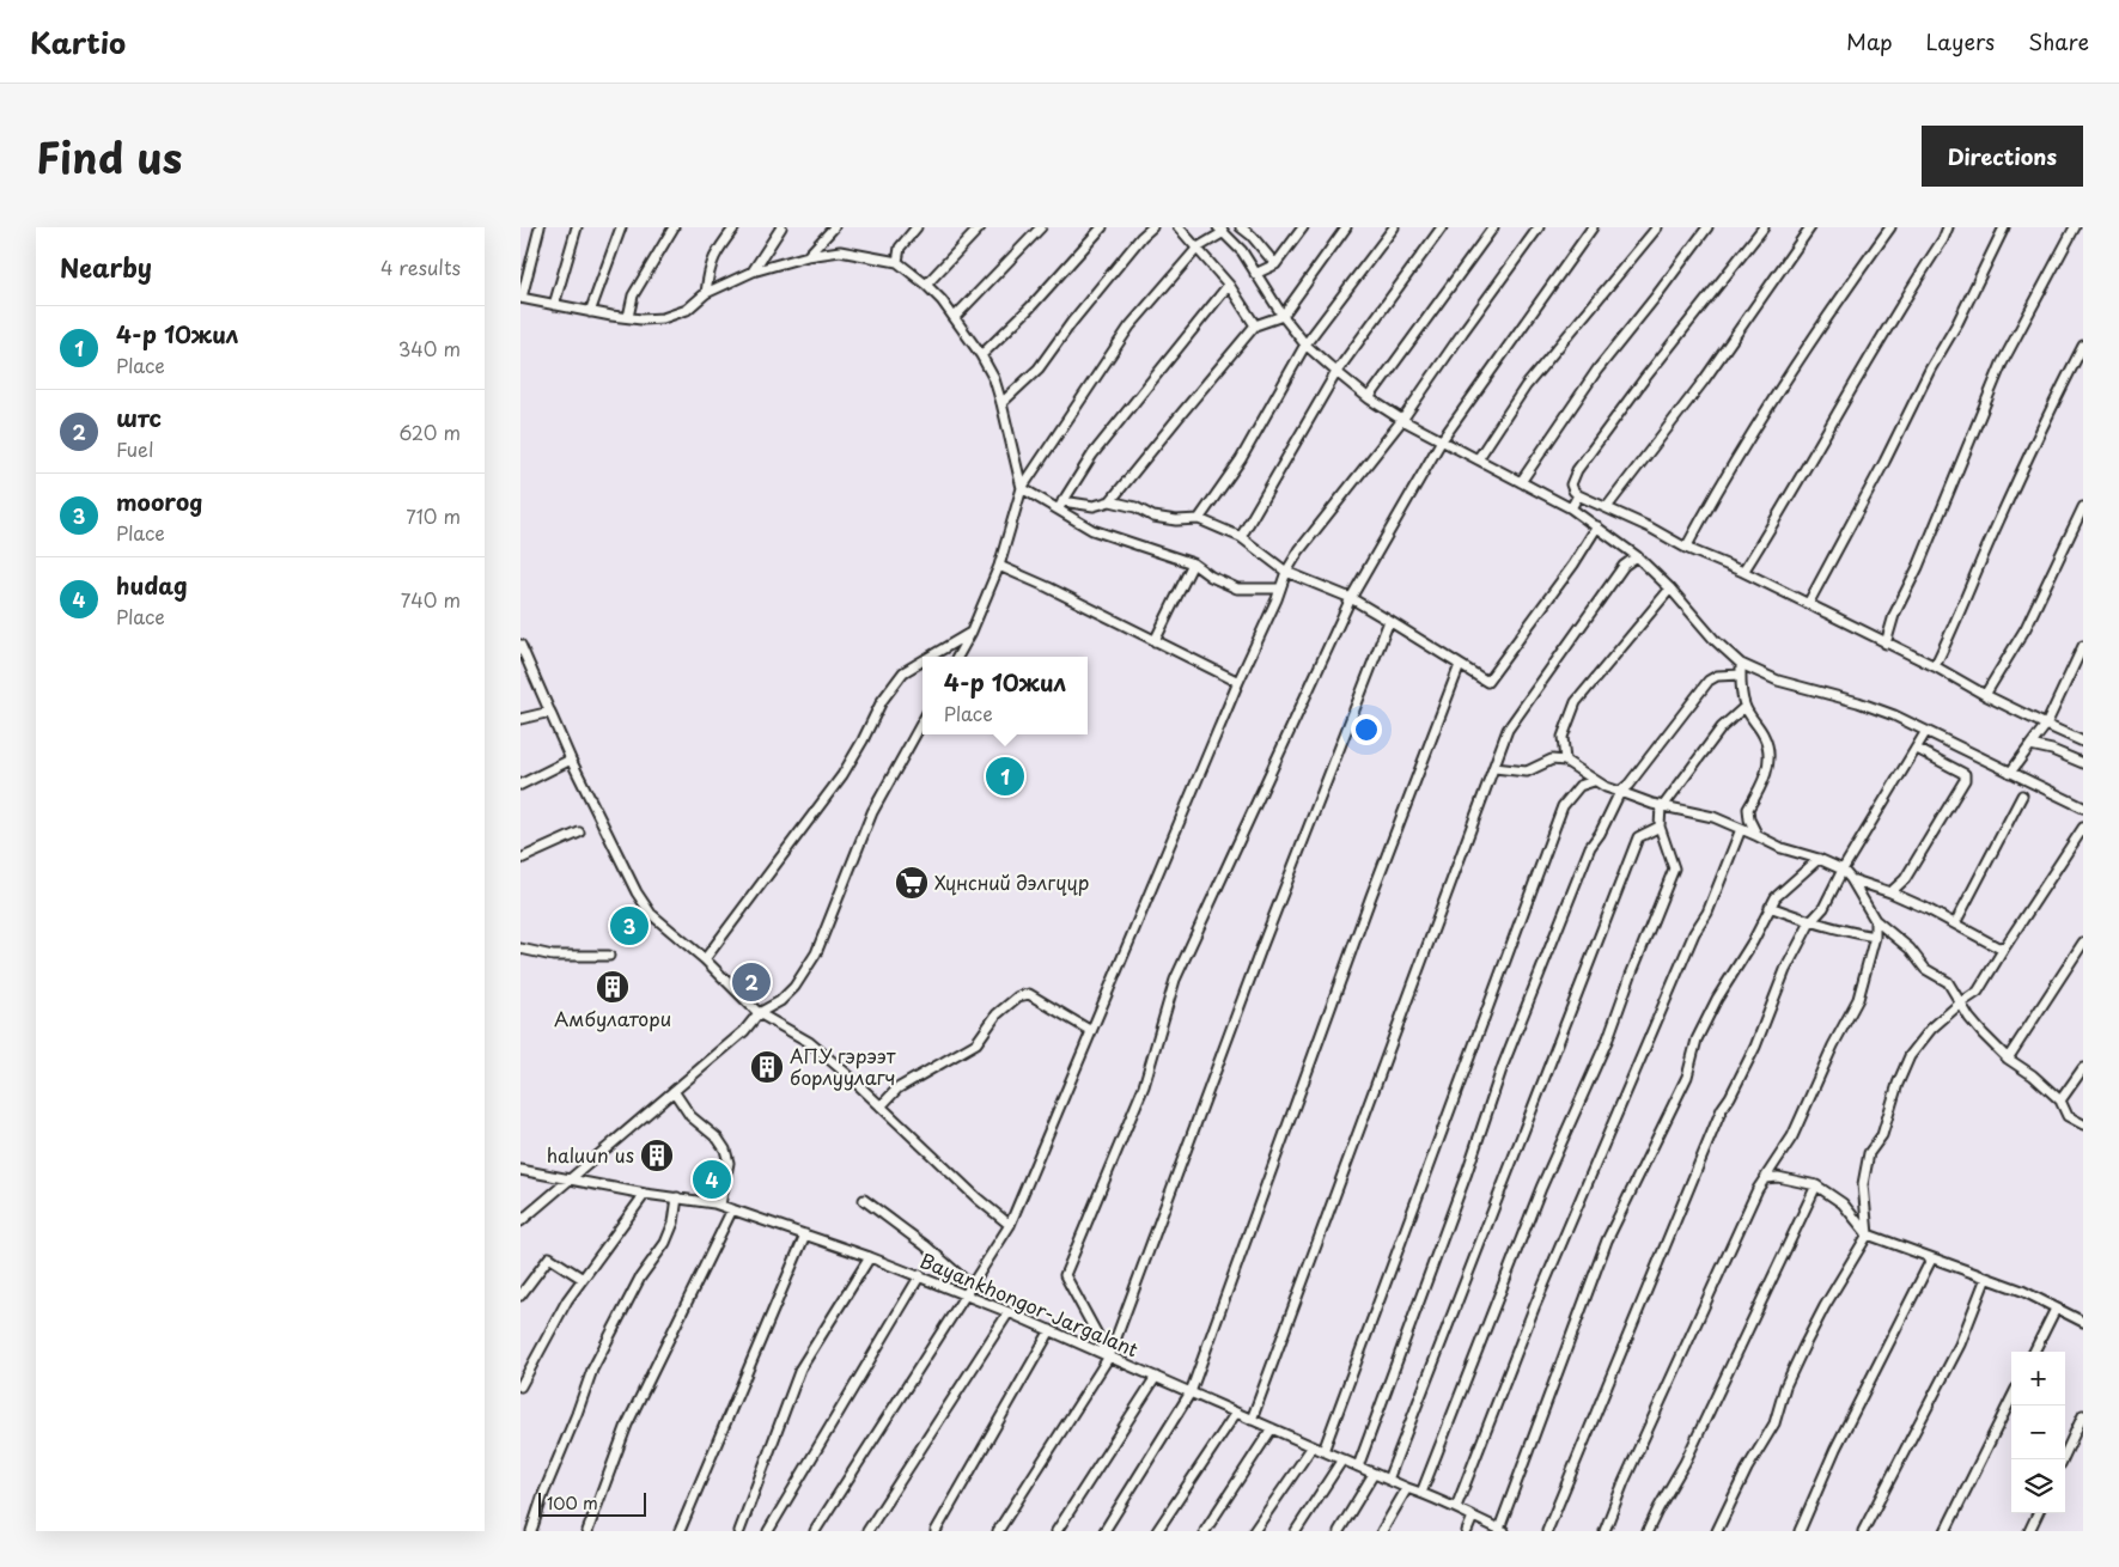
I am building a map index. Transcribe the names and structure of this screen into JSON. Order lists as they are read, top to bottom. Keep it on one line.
{"streets":{"street":["Bayankhongor-Jargalant"]},"places":{"supermarket":["Хүнсний дэлгүүр"],"building":["Амбулатори","АПУ гэрээт борлуулагч","haluun us"]},"scale_bar":"100 m","page":{"header":"Kartio","nav":["Map","Layers","Share"],"title":"Find us","buttons":"Directions","heading":["Nearby","4 results"],"list":[{"mark":"1","name":"4-р 10жил","note":"Place","value":"340 m"},{"mark":"2","name":"штс","note":"Fuel","value":"620 m"},{"mark":"3","name":"moorog","note":"Place","value":"710 m"},{"mark":"4","name":"hudag","note":"Place","value":"740 m"}],"popup":["4-р 10жил","Place"],"pins":["1","3","2","4"],"map_buttons":["+","−"],"scale":"100 m"}}
